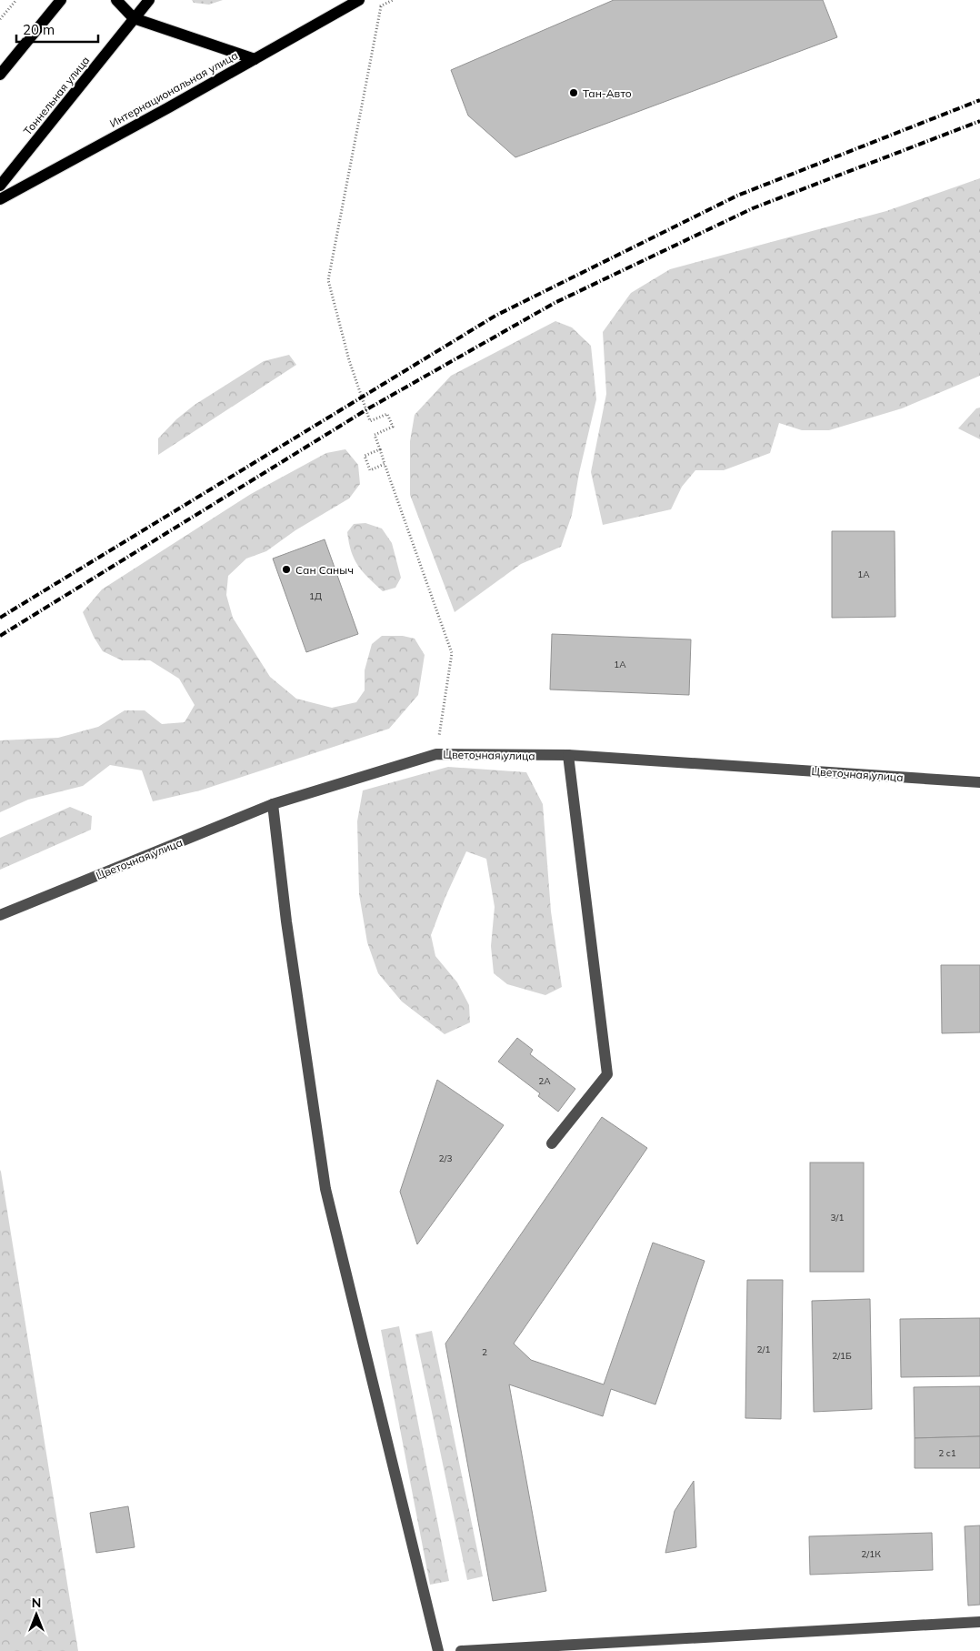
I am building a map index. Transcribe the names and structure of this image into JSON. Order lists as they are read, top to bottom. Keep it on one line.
{"streets":{"main road":["Интернациональная улица","Тоннельная улица"],"street":["Цветочная улица"]},"places":["Тан-Авто","Сан Саныч"],"house_numbers":["1А","1Д","1А","2А","2/3","3/1","2/1","2","2/1Б","2 с1","2/1К"],"scale_bar":"20 m","north":"top"}
